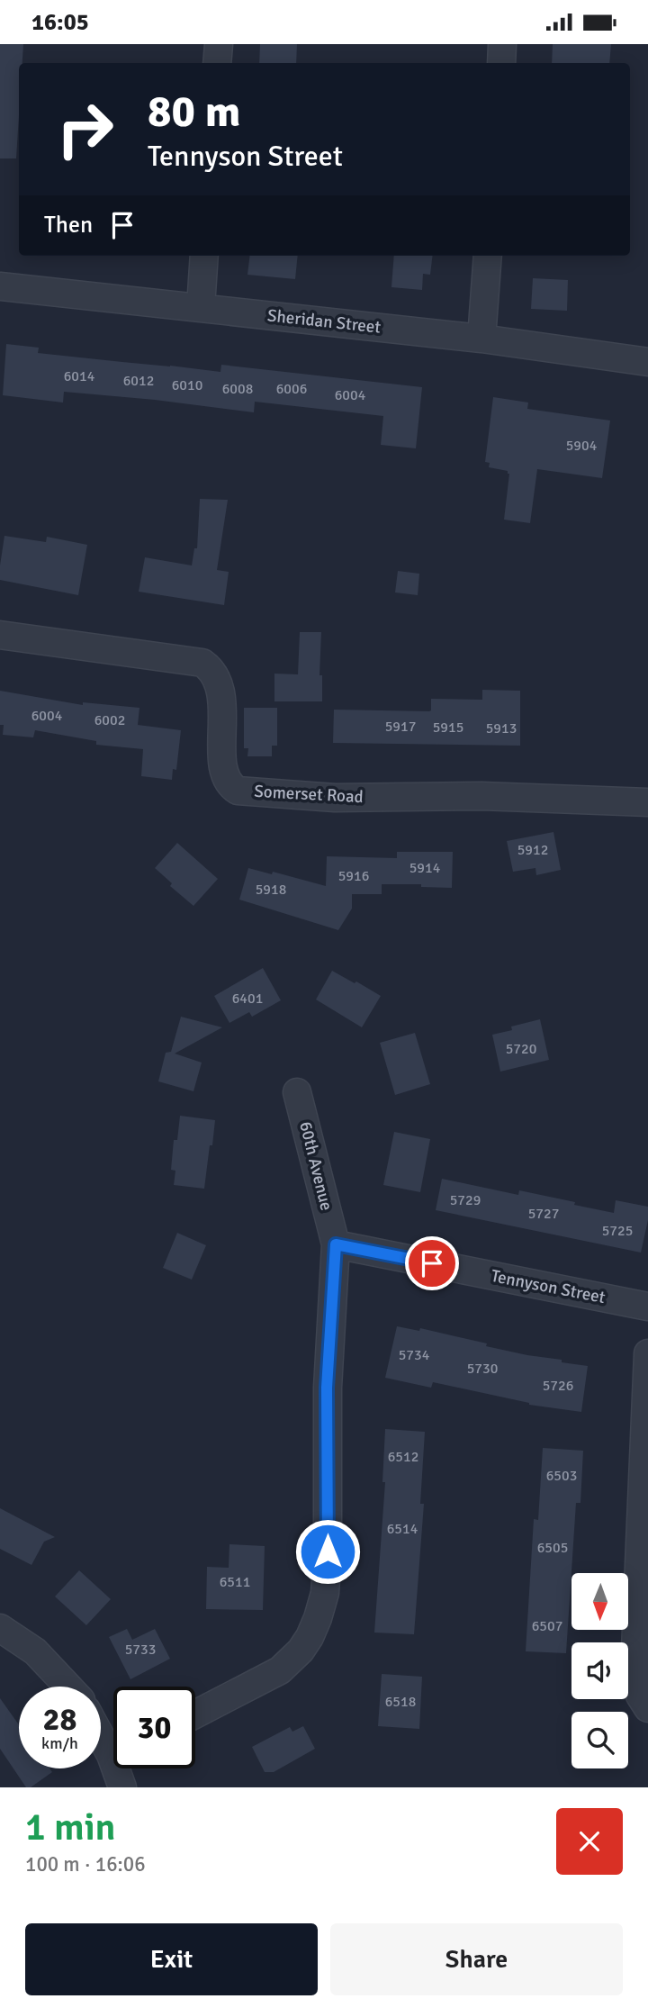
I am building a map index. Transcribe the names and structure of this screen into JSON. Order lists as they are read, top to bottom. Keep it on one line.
{"streets":{"street":["Sheridan Street","Somerset Road","60th Avenue","Tennyson Street"]},"crossings":[["60th Avenue","Tennyson Street"]],"house_numbers":["6014","6012","6010","6008","6006","6004","5904","6004","6002","5917","5915","5913","5912","5914","5916","5918","6401","5720","5729","5727","5725","5734","5730","5726","6512","6503","6514","6505","6511","6507","5733","6518"],"north":"bottom","page":{"status":"16:05","turn":["80 m","Tennyson Street"],"then":"Then","speed":"28 km/h","limit":"30","heading":["1 min","100 m · 16:06"],"buttons":["Exit","Share"]}}
